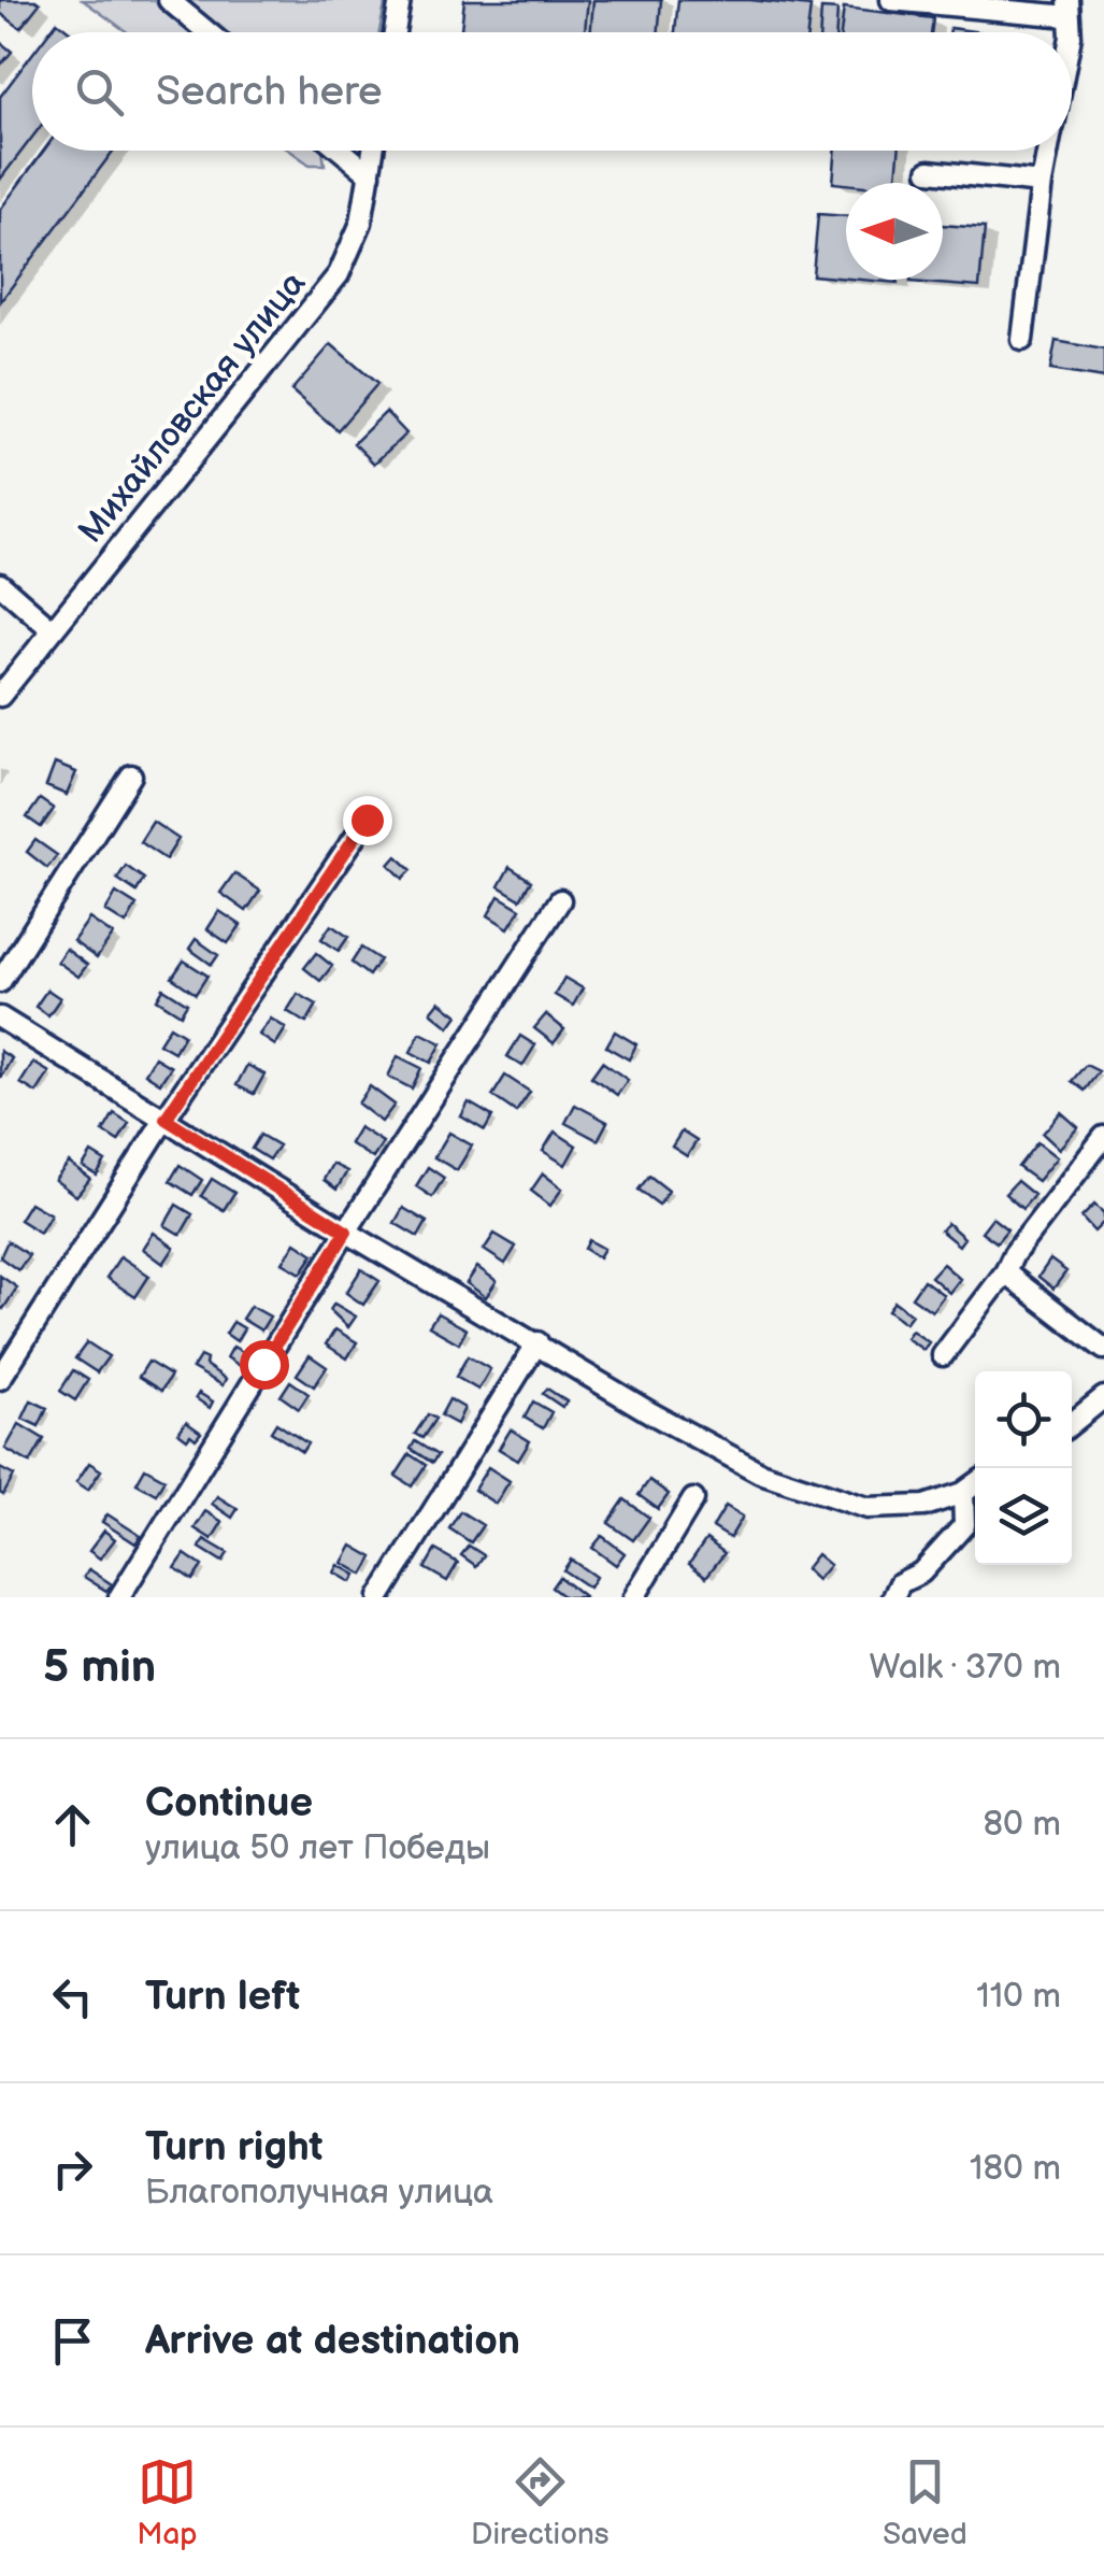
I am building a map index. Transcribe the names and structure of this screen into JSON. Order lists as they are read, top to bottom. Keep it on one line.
{"streets":{"street":["Михайловская улица"]},"north":"left","page":{"search":"Search here","heading":["5 min","Walk · 370 m"],"list":[["Continue","улица 50 лет Победы","80 m"],["Turn left","110 m"],["Turn right","Благополучная улица","180 m"],"Arrive at destination"],"nav":["Map","Directions","Saved"]}}
